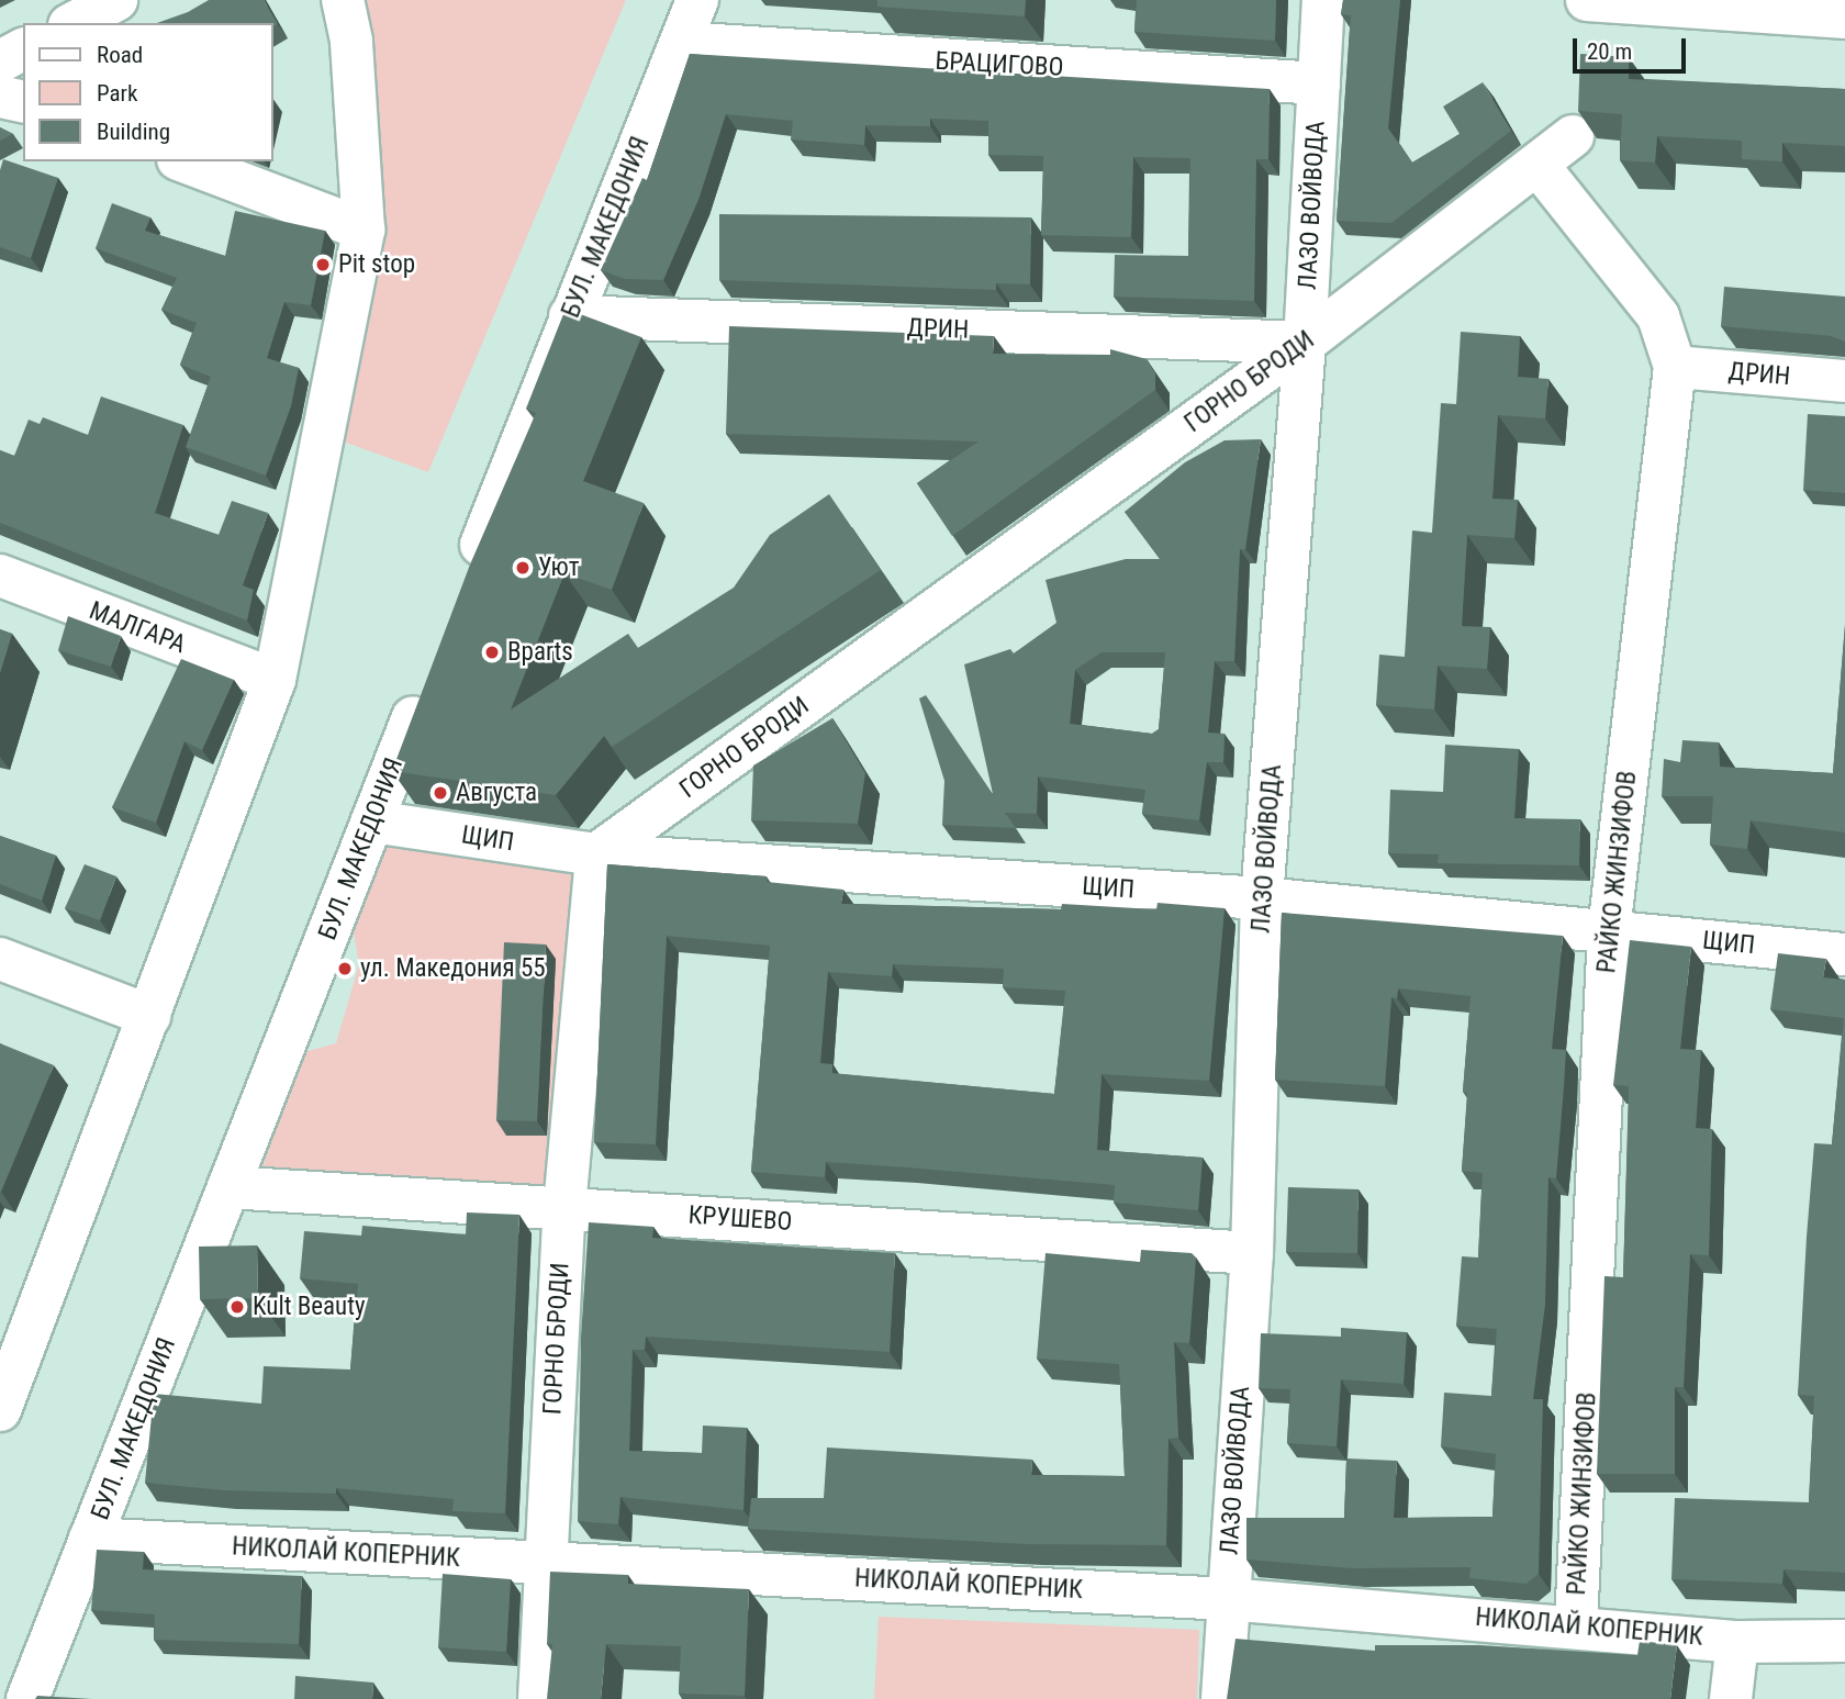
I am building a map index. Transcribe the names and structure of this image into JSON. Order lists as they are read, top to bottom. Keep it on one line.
{"streets":{"street":["БРАЦИГОВО","ЛАЗО ВОЙВОДА","БУЛ. МАКЕДОНИЯ","ДРИН","ГОРНО БРОДИ","МАЛГАРА","ЩИП","РАЙКО ЖИНЗИФОВ","КРУШЕВО","НИКОЛАЙ КОПЕРНИК"]},"crossings":[["БРАЦИГОВО","ЛАЗО ВОЙВОДА"],["БРАЦИГОВО","БУЛ. МАКЕДОНИЯ"],["ЛАЗО ВОЙВОДА","ДРИН"],["ЛАЗО ВОЙВОДА","ГОРНО БРОДИ"],["ЛАЗО ВОЙВОДА","ЩИП"],["ЛАЗО ВОЙВОДА","КРУШЕВО"],["ЛАЗО ВОЙВОДА","НИКОЛАЙ КОПЕРНИК"],["БУЛ. МАКЕДОНИЯ","ДРИН"],["БУЛ. МАКЕДОНИЯ","ЩИП"],["БУЛ. МАКЕДОНИЯ","КРУШЕВО"],["БУЛ. МАКЕДОНИЯ","НИКОЛАЙ КОПЕРНИК"],["ДРИН","ГОРНО БРОДИ"],["ДРИН","РАЙКО ЖИНЗИФОВ"],["ГОРНО БРОДИ","ЩИП"],["ГОРНО БРОДИ","РАЙКО ЖИНЗИФОВ"],["ГОРНО БРОДИ","КРУШЕВО"],["ГОРНО БРОДИ","НИКОЛАЙ КОПЕРНИК"],["ЩИП","РАЙКО ЖИНЗИФОВ"],["РАЙКО ЖИНЗИФОВ","НИКОЛАЙ КОПЕРНИК"]],"places":["Pit stop","Уют","Bparts","Августа","ул. Македония 55","Kult Beauty"],"legend":["Road","Park","Building"],"scale_bar":"20 m"}
